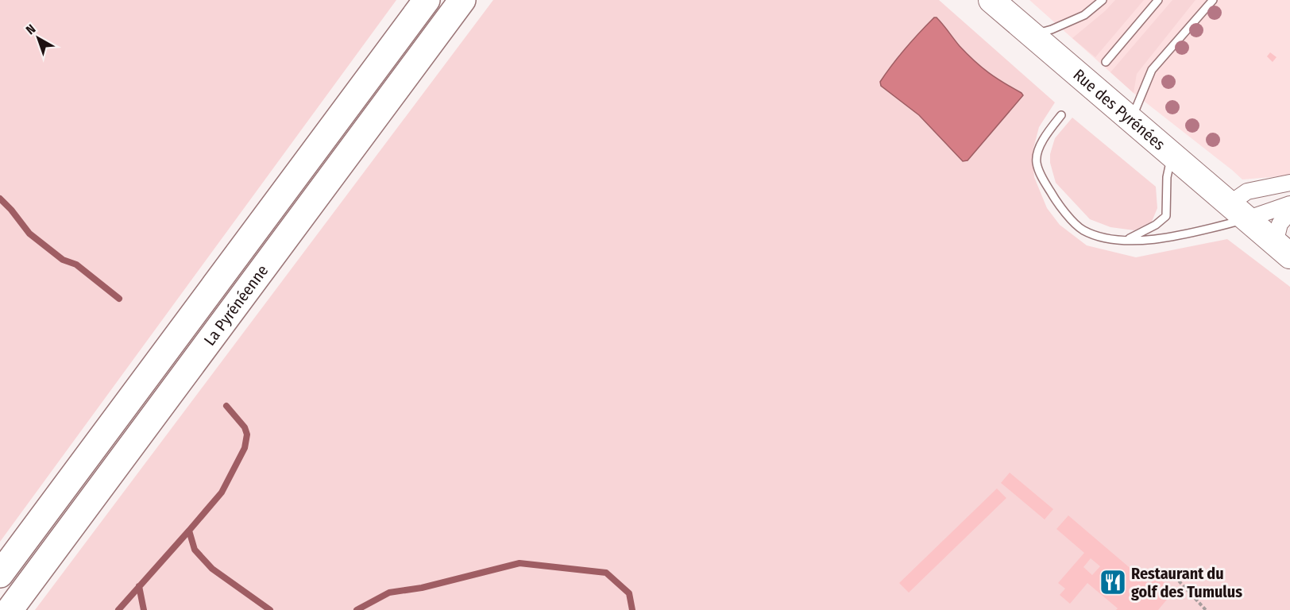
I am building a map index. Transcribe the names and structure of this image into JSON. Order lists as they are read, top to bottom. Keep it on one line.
{"streets":{"highway":["La Pyrénéenne"],"main road":["Rue des Pyrénées"]},"places":{"restaurant":["Restaurant du golf des Tumulus"]},"north":"top left"}
